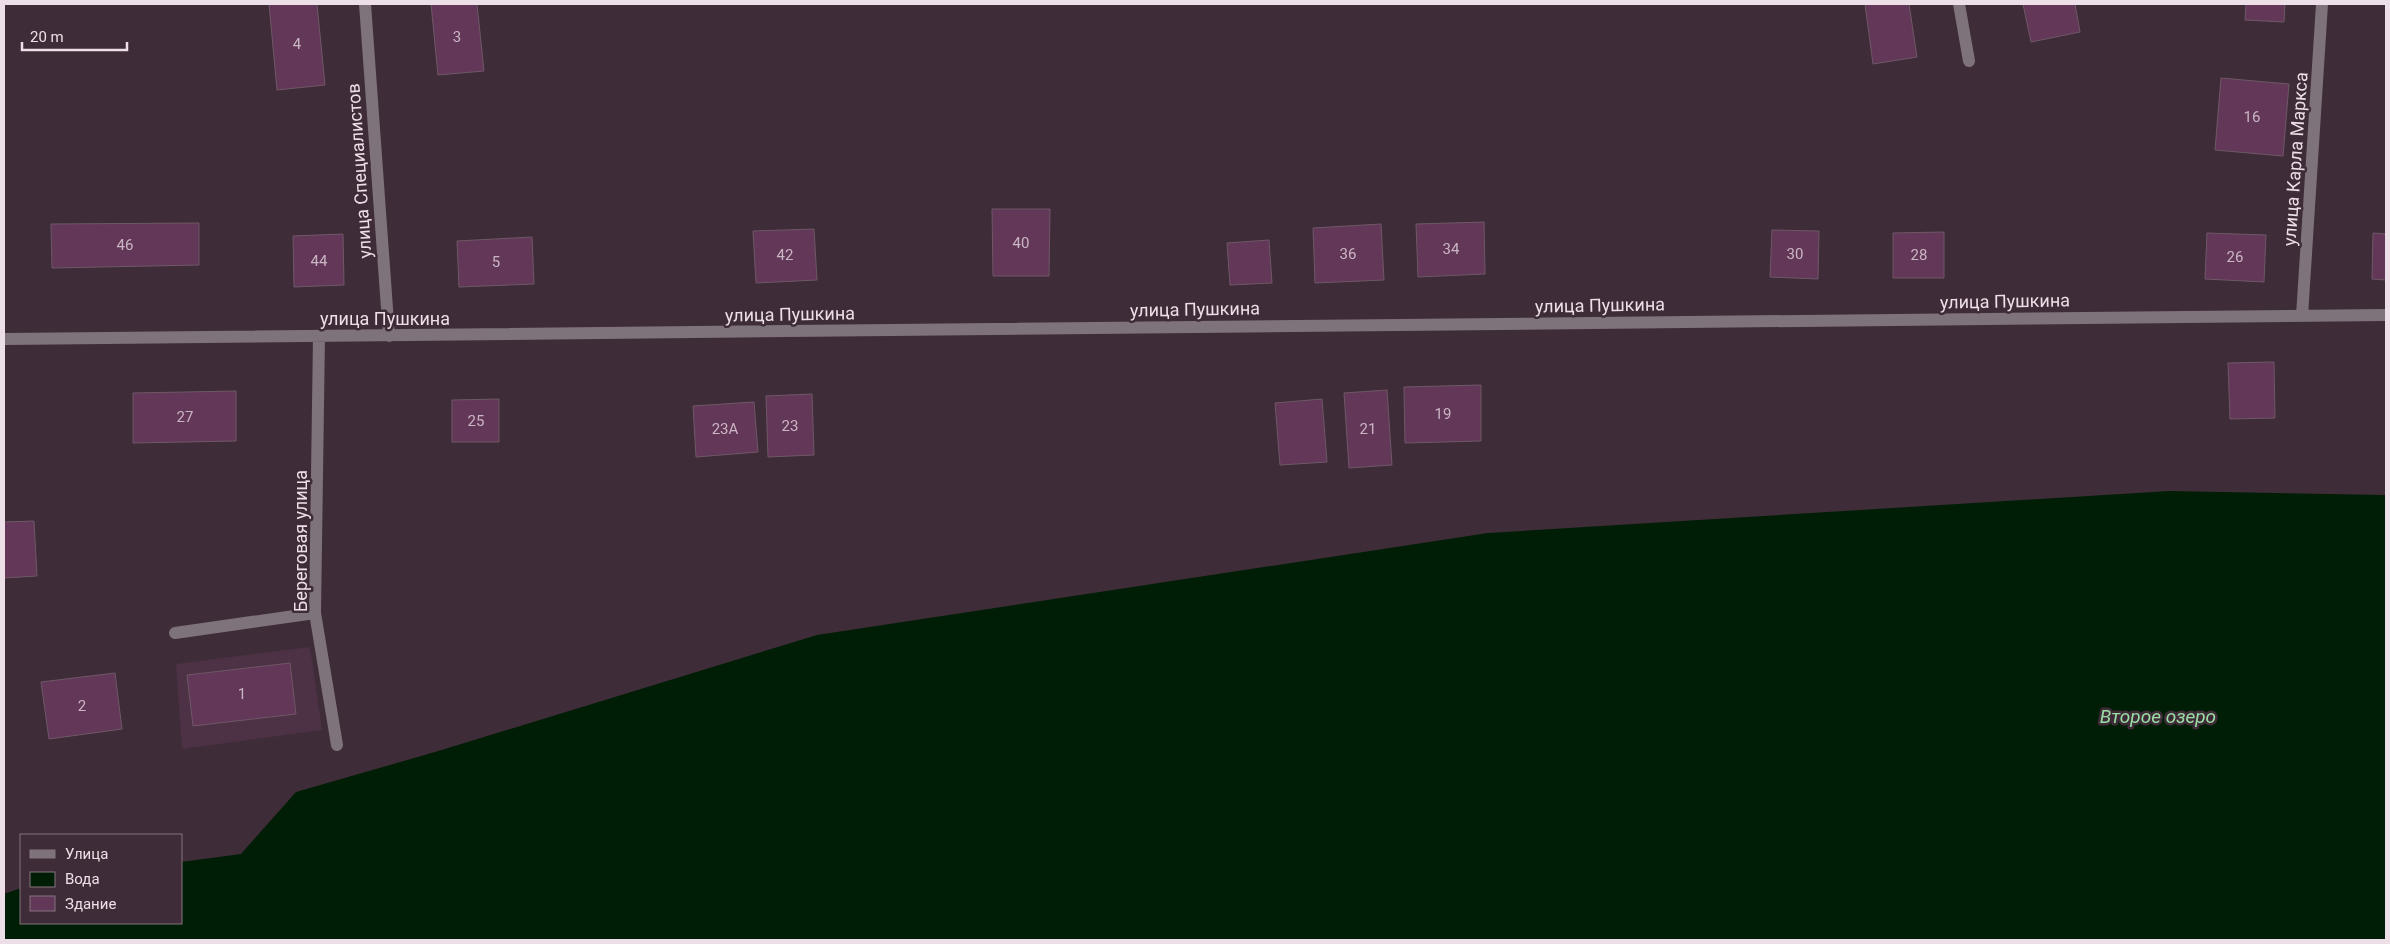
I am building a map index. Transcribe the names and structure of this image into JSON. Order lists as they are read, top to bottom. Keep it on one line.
{"streets":{"street":["улица Карла Маркса","улица Специалистов","улица Пушкина","Береговая улица"]},"crossings":[["улица Карла Маркса","улица Пушкина"],["улица Специалистов","улица Пушкина"],["улица Пушкина","Береговая улица"]],"water":["Второе озеро"],"house_numbers":["3","4","16","40","46","34","36","30","42","28","26","44","5","19","27","25","23","23А","21","1","2"],"legend":["Улица","Вода","Здание"],"scale_bar":"20 m"}
